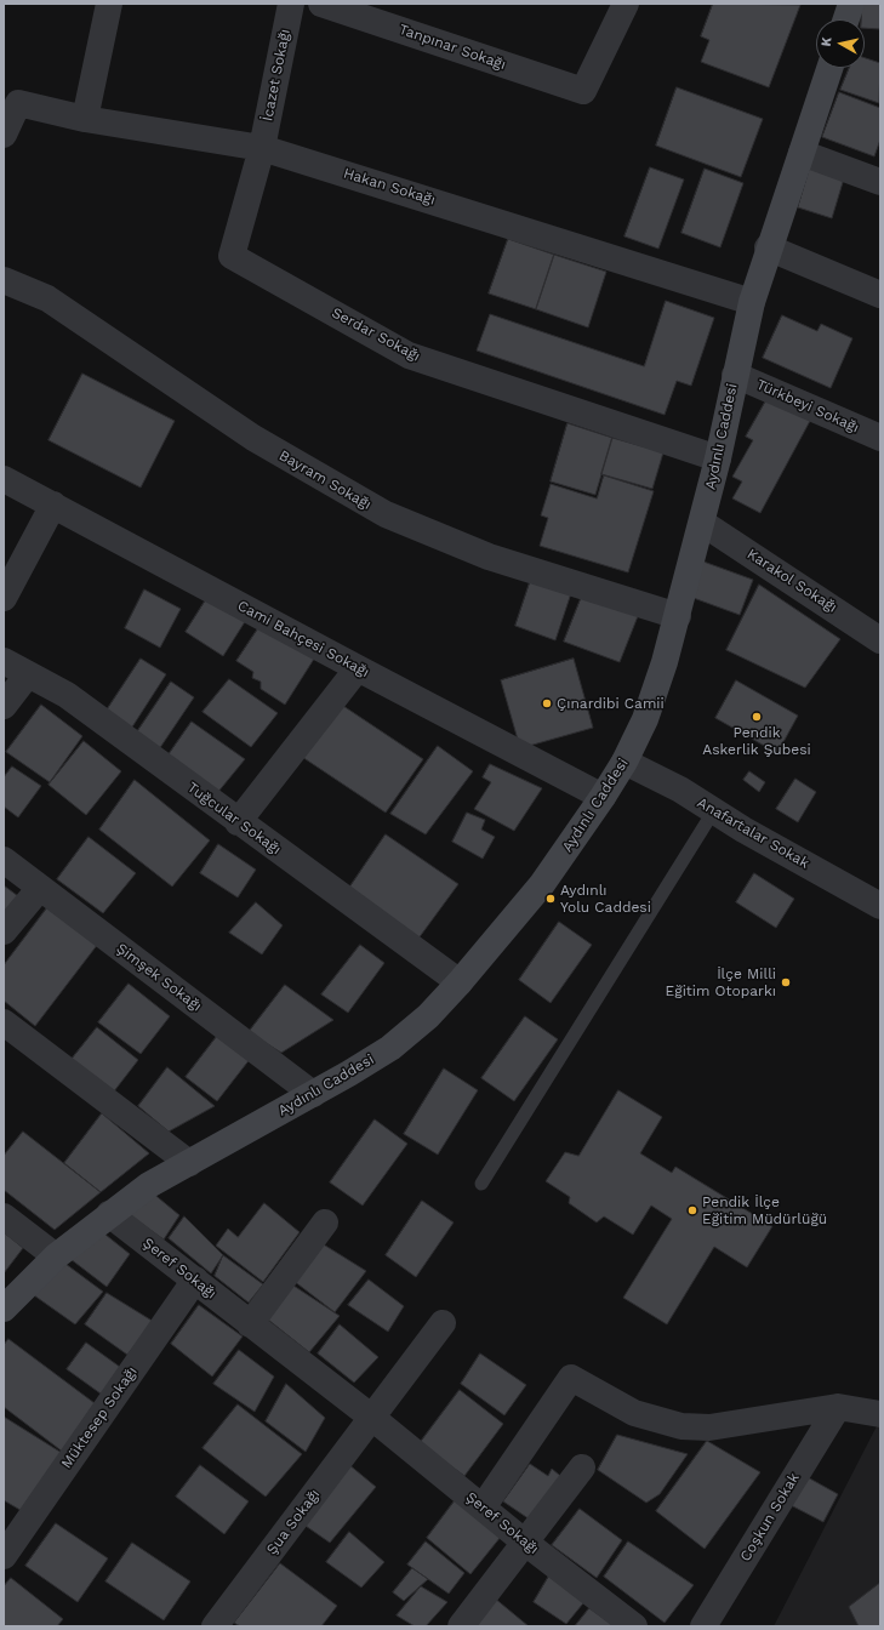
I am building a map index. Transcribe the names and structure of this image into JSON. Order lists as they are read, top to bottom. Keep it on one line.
{"streets":{"main road":["Aydınlı Caddesi"],"street":["Tanpınar Sokağı","İcazet Sokağı","Hakan Sokağı","Serdar Sokağı","Türkbeyi Sokağı","Bayram Sokağı","Karakol Sokağı","Cami Bahçesi Sokağı","Tuğcular Sokağı","Anafartalar Sokak","Şimşek Sokağı","Şeref Sokağı","Müktesep Sokağı","Coşkun Sokak","Şua Sokağı"]},"crossings":[["İcazet Sokağı","Hakan Sokağı"],["İcazet Sokağı","Serdar Sokağı"],["Hakan Sokağı","Serdar Sokağı"],["Hakan Sokağı","Aydınlı Caddesi"],["Serdar Sokağı","Aydınlı Caddesi"],["Türkbeyi Sokağı","Aydınlı Caddesi"],["Aydınlı Caddesi","Bayram Sokağı"],["Aydınlı Caddesi","Karakol Sokağı"],["Aydınlı Caddesi","Cami Bahçesi Sokağı"],["Aydınlı Caddesi","Tuğcular Sokağı"],["Aydınlı Caddesi","Anafartalar Sokak"],["Aydınlı Caddesi","Şimşek Sokağı"],["Aydınlı Caddesi","Şeref Sokağı"],["Şeref Sokağı","Müktesep Sokağı"],["Şeref Sokağı","Şua Sokağı"]],"places":["Çınardibi Camii","Pendik Askerlik Şubesi","Aydınlı Yolu Caddesi","İlçe Milli Eğitim Otoparkı","Pendik İlçe Eğitim Müdürlüğü"],"north":"left"}
